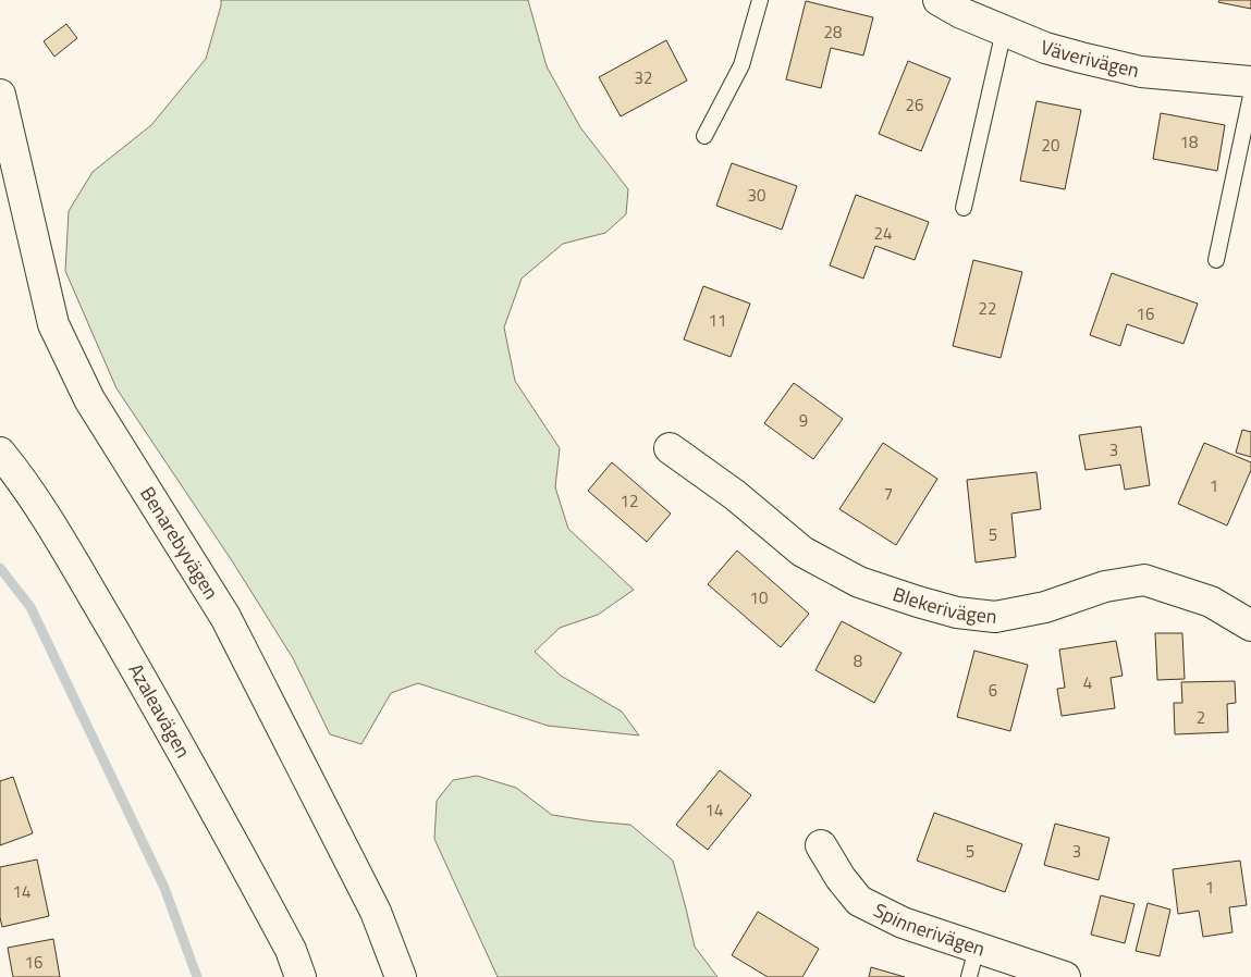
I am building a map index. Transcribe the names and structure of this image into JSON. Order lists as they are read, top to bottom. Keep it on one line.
{"streets":{"street":["Väverivägen","Benarebyvägen","Blekerivägen","Azaleavägen","Spinnerivägen"]},"house_numbers":["28","32","26","18","20","30","24","22","16","11","9","3","1","7","12","5","10","8","4","6","2","14","5","3","1","14","16"]}
